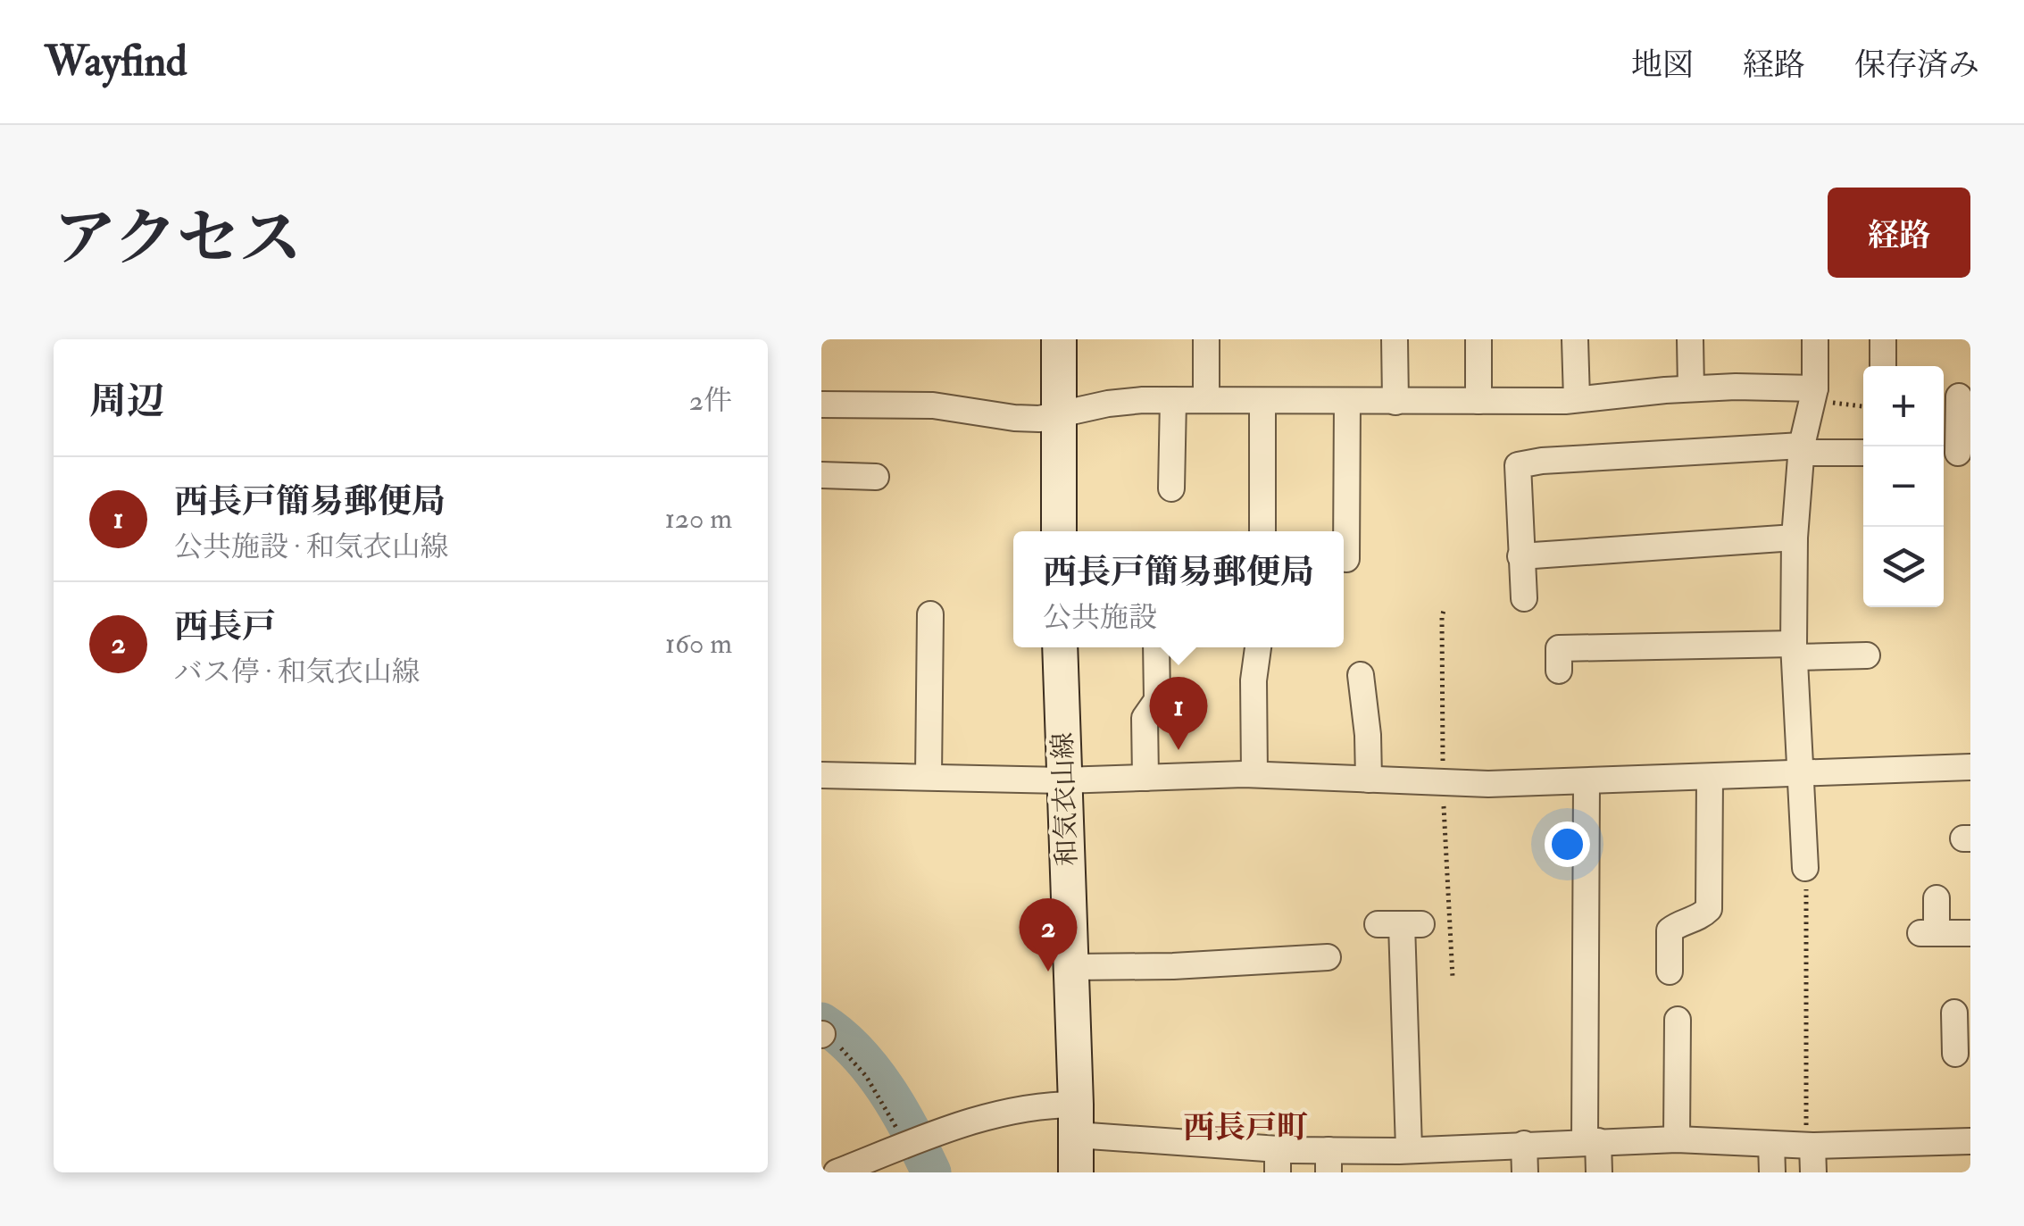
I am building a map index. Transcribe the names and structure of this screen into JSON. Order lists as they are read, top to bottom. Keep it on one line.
{"streets":{"main road":["和気衣山線"]},"districts":["西長戸町"],"page":{"header":"Wayfind","nav":["地図","経路","保存済み"],"title":"アクセス","buttons":"経路","heading":["周辺","2件"],"map_buttons":["+","−"],"list":[{"mark":"1","name":"西長戸簡易郵便局","note":"公共施設 · 和気衣山線","value":"120 m"},{"mark":"2","name":"西長戸","note":"バス停 · 和気衣山線","value":"160 m"}],"popup":["西長戸簡易郵便局","公共施設"],"pins":["1","2"]}}
